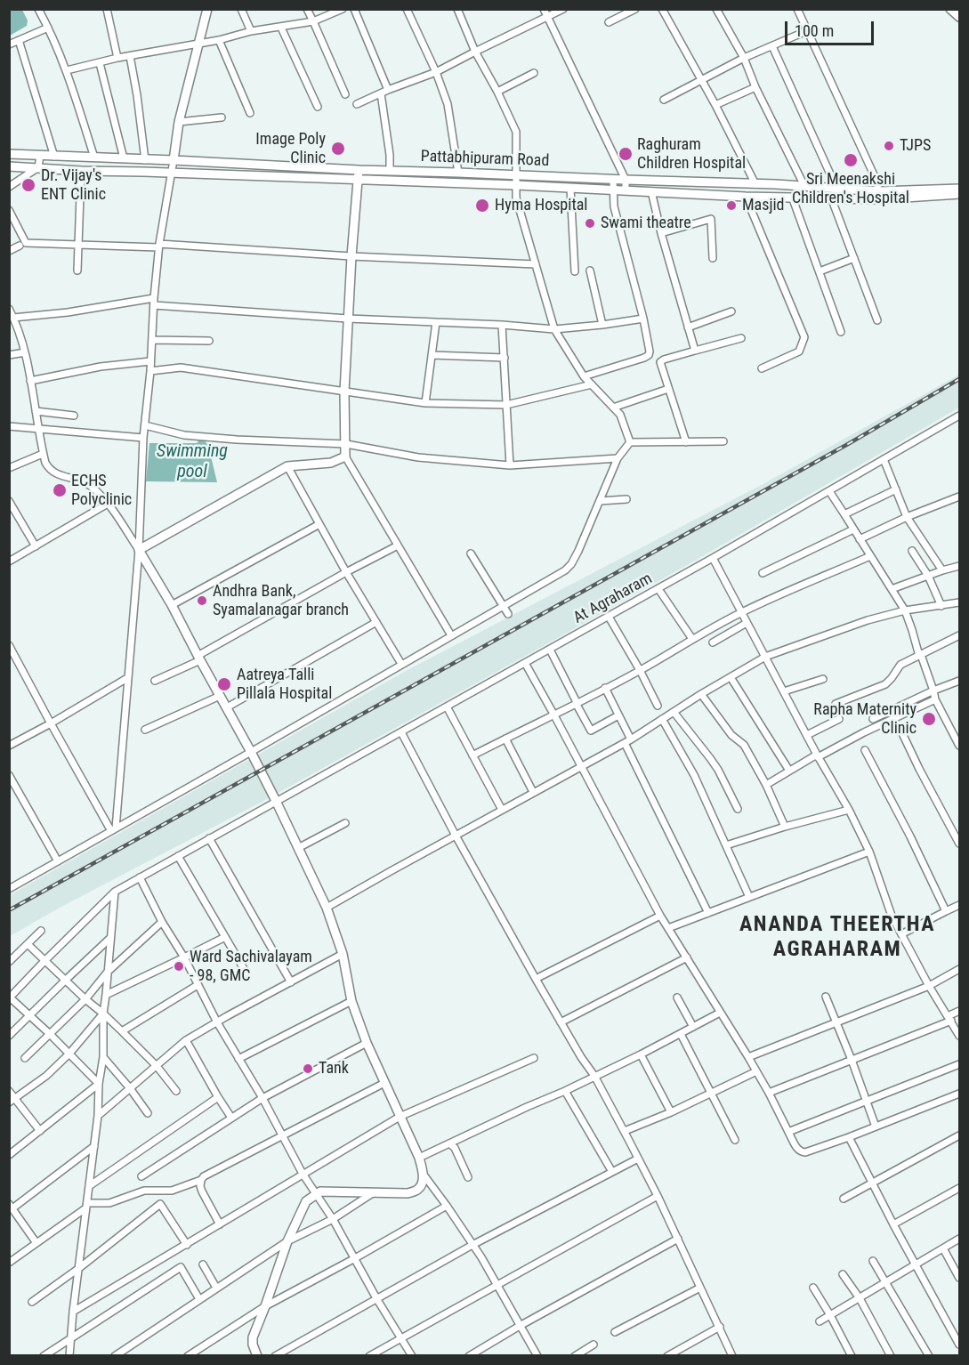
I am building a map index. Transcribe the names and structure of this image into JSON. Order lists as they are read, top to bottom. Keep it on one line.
{"streets":{"street":["Pattabhipuram Road","At Agraharam"]},"districts":["ANANDA THEERTHA AGRAHARAM"],"water":["Swimming pool"],"places":["TJPS","Image Poly Clinic","Raghuram Children Hospital","Sri Meenakshi Children's Hospital","Dr. Vijay's ENT Clinic","Hyma Hospital","Masjid","Swami theatre","ECHS Polyclinic","Andhra Bank, Syamalanagar branch","Aatreya Talli Pillala Hospital","Rapha Maternity Clinic","Ward Sachivalayam - 98, GMC","Tank"],"scale_bar":"100 m"}
